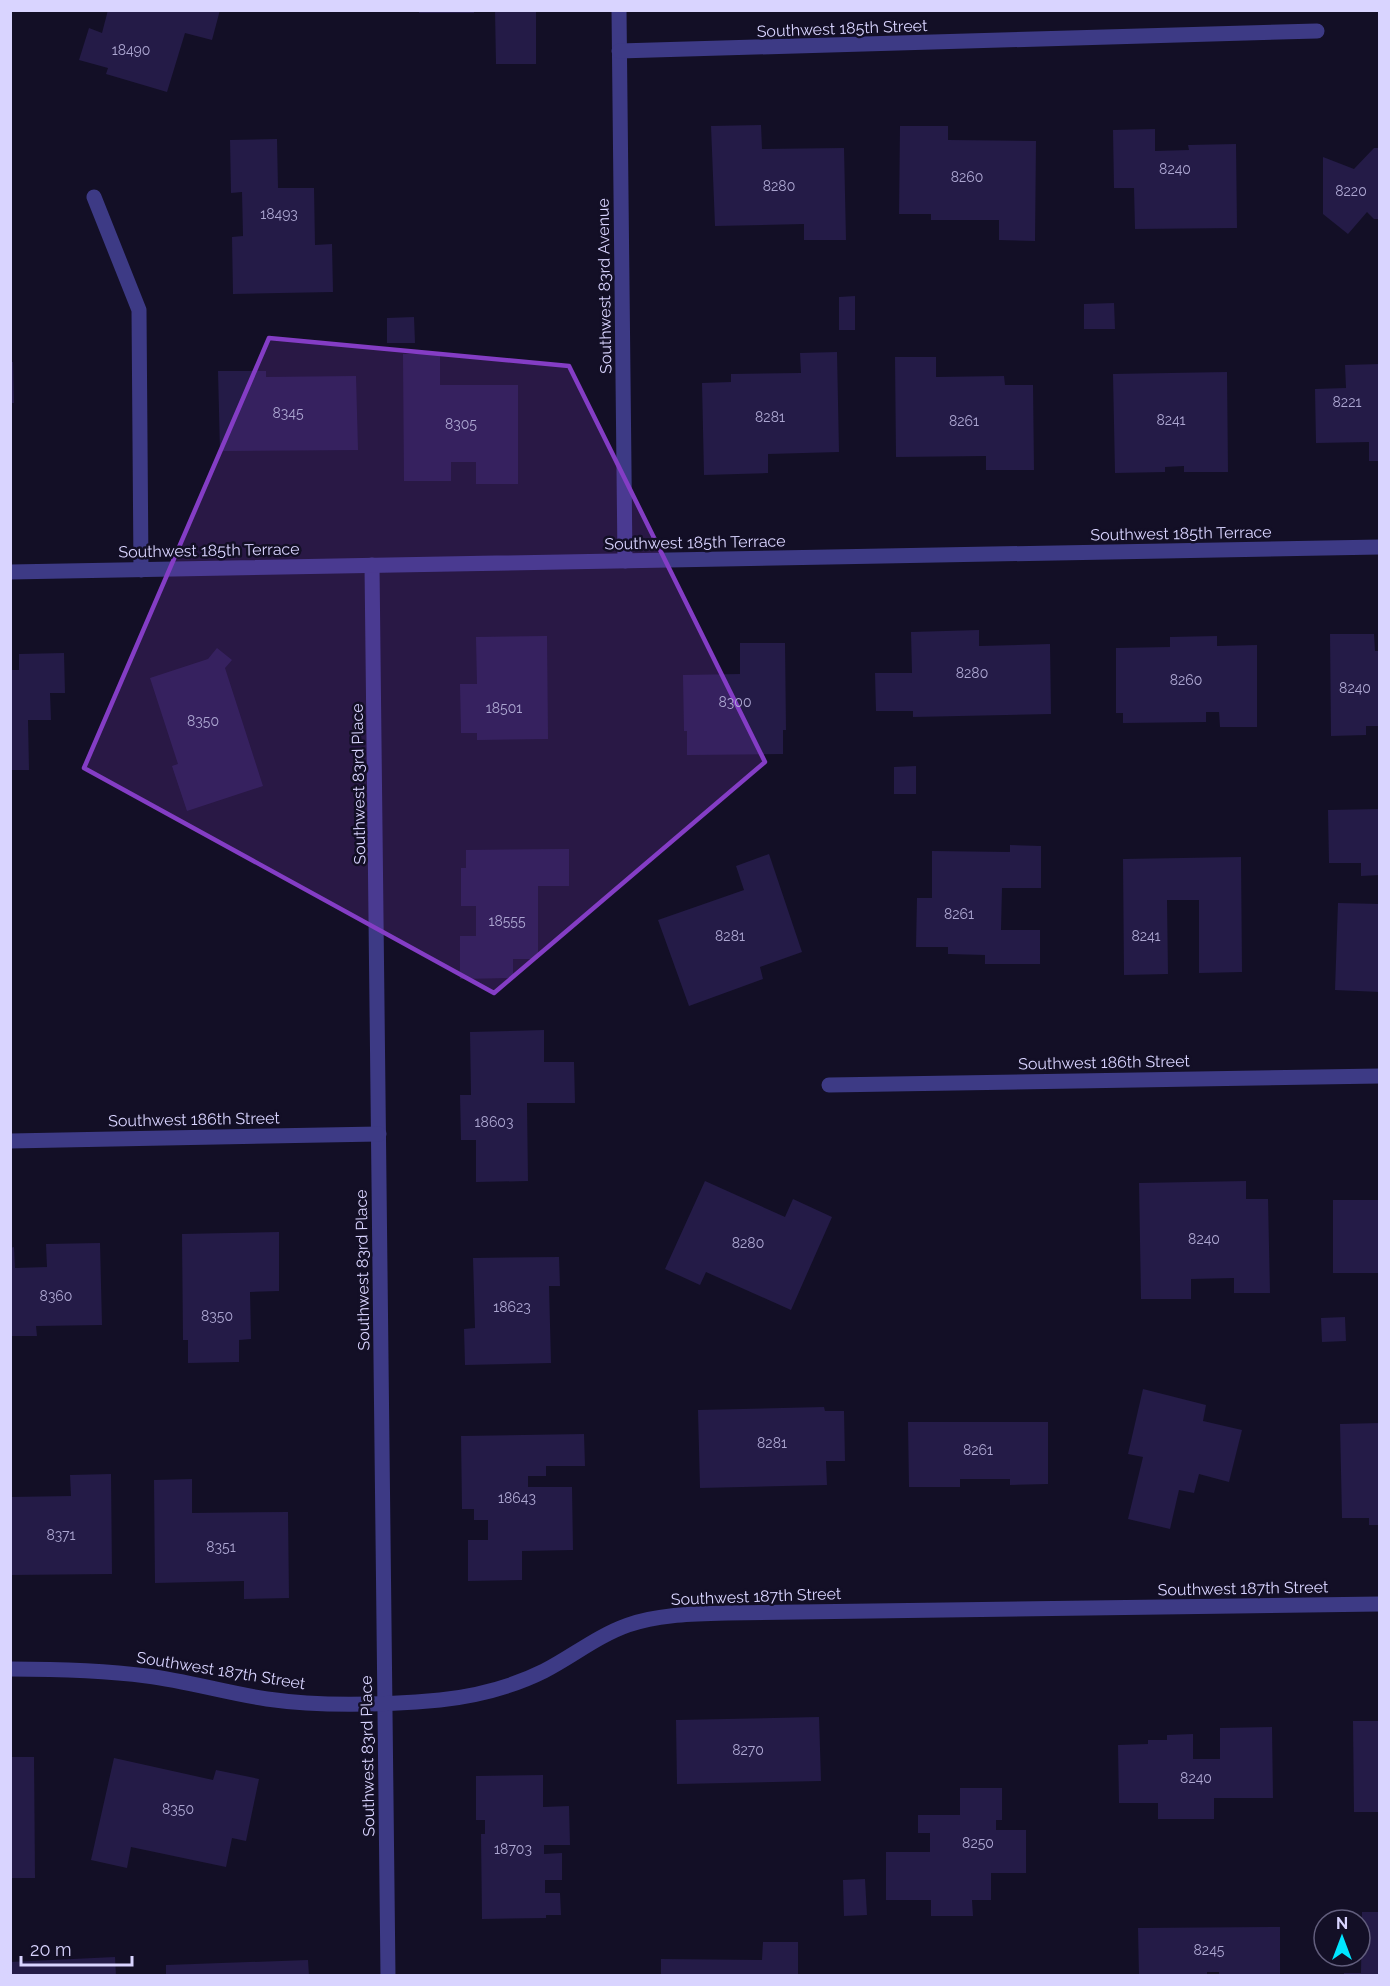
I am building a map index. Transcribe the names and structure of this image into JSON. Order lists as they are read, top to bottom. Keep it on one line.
{"streets":{"street":["Southwest 185th Street","Southwest 83rd Avenue","Southwest 185th Terrace","Southwest 83rd Place","Southwest 186th Street","Southwest 187th Street"]},"crossings":[["Southwest 185th Street","Southwest 83rd Avenue"],["Southwest 83rd Avenue","Southwest 185th Terrace"],["Southwest 185th Terrace","Southwest 83rd Place"],["Southwest 83rd Place","Southwest 186th Street"],["Southwest 83rd Place","Southwest 187th Street"]],"house_numbers":["18490","8240","8260","8280","8220","18493","8221","8345","8281","8241","8261","8305","8280","8260","8240","8300","18501","8350","8261","18555","8281","8241","18603","8240","8280","8360","18623","8350","8281","8261","18643","8371","8351","8270","8240","8350","8250","18703","8245"],"scale_bar":"20 m","north":"top"}
